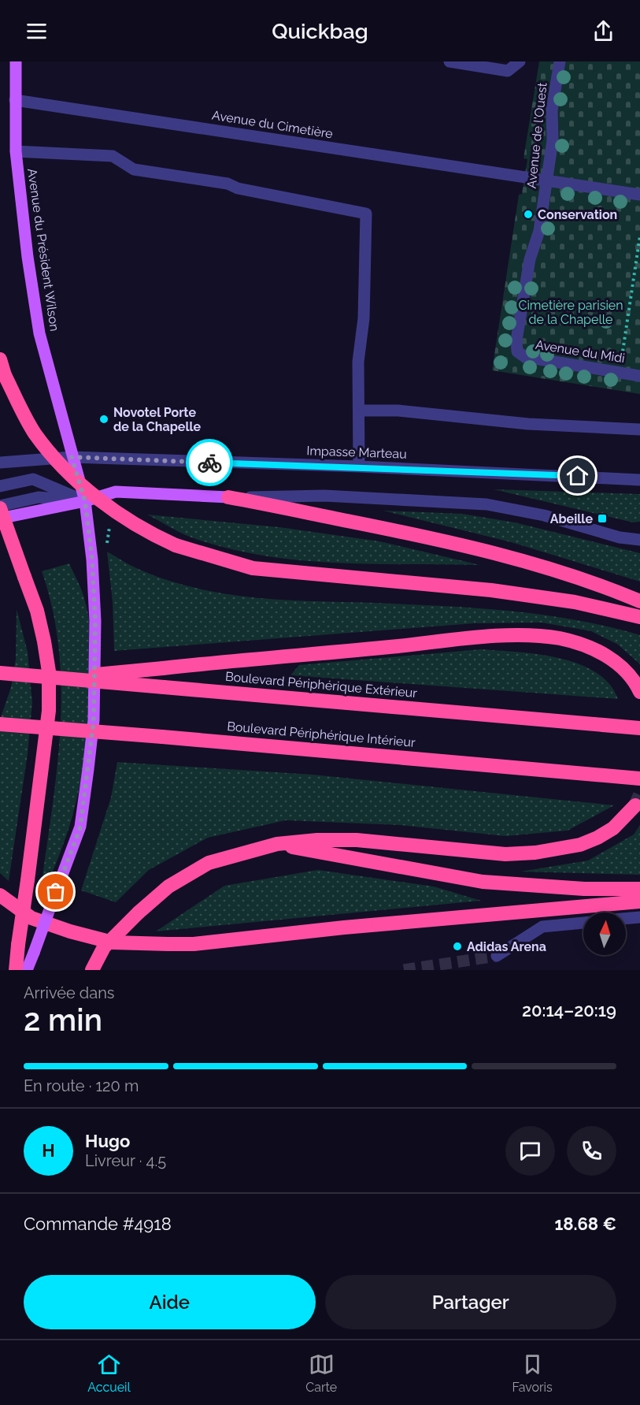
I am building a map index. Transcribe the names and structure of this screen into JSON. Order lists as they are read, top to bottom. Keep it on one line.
{"streets":{"highway":["Boulevard Périphérique Extérieur","Boulevard Périphérique Intérieur"],"main road":["Avenue du Président Wilson"],"street":["Avenue du Cimetière","Avenue de l'Ouest","Avenue du Midi","Impasse Marteau"]},"crossings":[["Avenue du Cimetière","Avenue de l'Ouest"],["Avenue du Cimetière","Avenue du Président Wilson"],["Avenue de l'Ouest","Avenue du Midi"],["Avenue du Président Wilson","Impasse Marteau"]],"parks":["Cimetière parisien de la Chapelle"],"places":{"other":["Conservation","Novotel Porte de la Chapelle","Adidas Arena"],"transit":["Abeille"]},"north":"top","page":{"header":"Quickbag","heading":["2 min","Arrivée dans","20:14–20:19"],"panel":["Hugo","Livreur · 4.5","Commande #4918","18.68 €"],"bar":"En route · 120 m","round":"H","buttons":["Aide","Partager"],"tabs":["Accueil","Carte","Favoris"]}}
